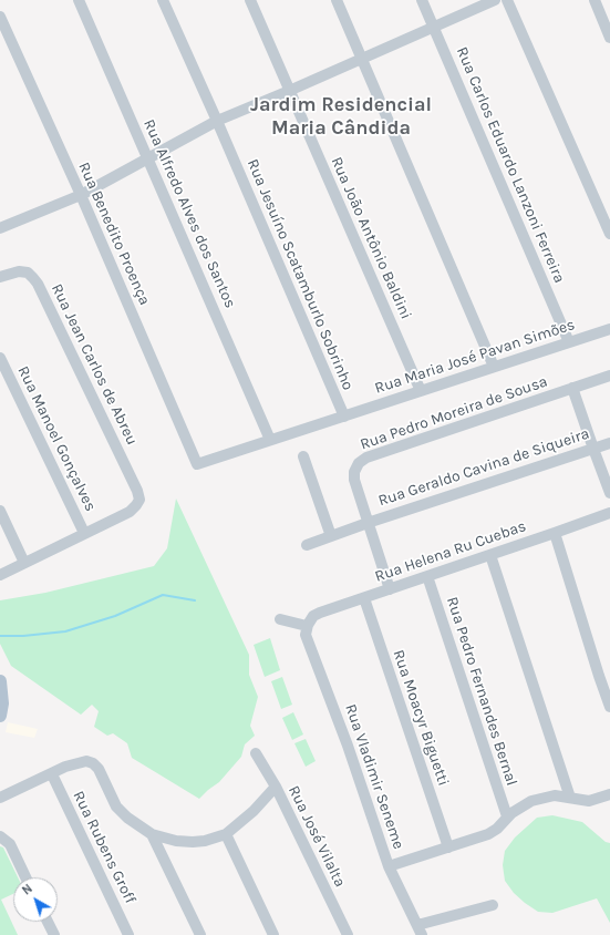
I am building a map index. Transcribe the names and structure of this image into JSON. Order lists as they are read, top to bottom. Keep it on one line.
{"streets":{"street":["Rua Carlos Eduardo Lanzoni Ferreira","Rua Alfredo Alves dos Santos","Rua Benedito Proença","Rua João Antônio Baldini","Rua Jesuíno Scatamburlo Sobrinho","Rua Maria José Pavan Simões","Rua Jean Carlos de Abreu","Rua Pedro Moreira de Sousa","Rua Manoel Gonçalves","Rua Geraldo Cavina de Siqueira","Rua Helena Ru Cuebas","Rua Pedro Fernandes Bernal","Rua Moacyr Biguetti","Rua Vladimir Seneme","Rua José Vilalta","Rua Rubens Groff"]},"crossings":[["Rua Carlos Eduardo Lanzoni Ferreira","Rua Maria José Pavan Simões"],["Rua Alfredo Alves dos Santos","Rua Maria José Pavan Simões"],["Rua Benedito Proença","Rua Maria José Pavan Simões"],["Rua João Antônio Baldini","Rua Maria José Pavan Simões"],["Rua Jesuíno Scatamburlo Sobrinho","Rua Maria José Pavan Simões"],["Rua Jean Carlos de Abreu","Rua Manoel Gonçalves"],["Rua Pedro Moreira de Sousa","Rua Geraldo Cavina de Siqueira"],["Rua Pedro Moreira de Sousa","Rua Helena Ru Cuebas"],["Rua Helena Ru Cuebas","Rua Pedro Fernandes Bernal"],["Rua Helena Ru Cuebas","Rua Moacyr Biguetti"],["Rua Helena Ru Cuebas","Rua Vladimir Seneme"]],"districts":["Jardim Residencial Maria Cândida"],"north":"top left"}
